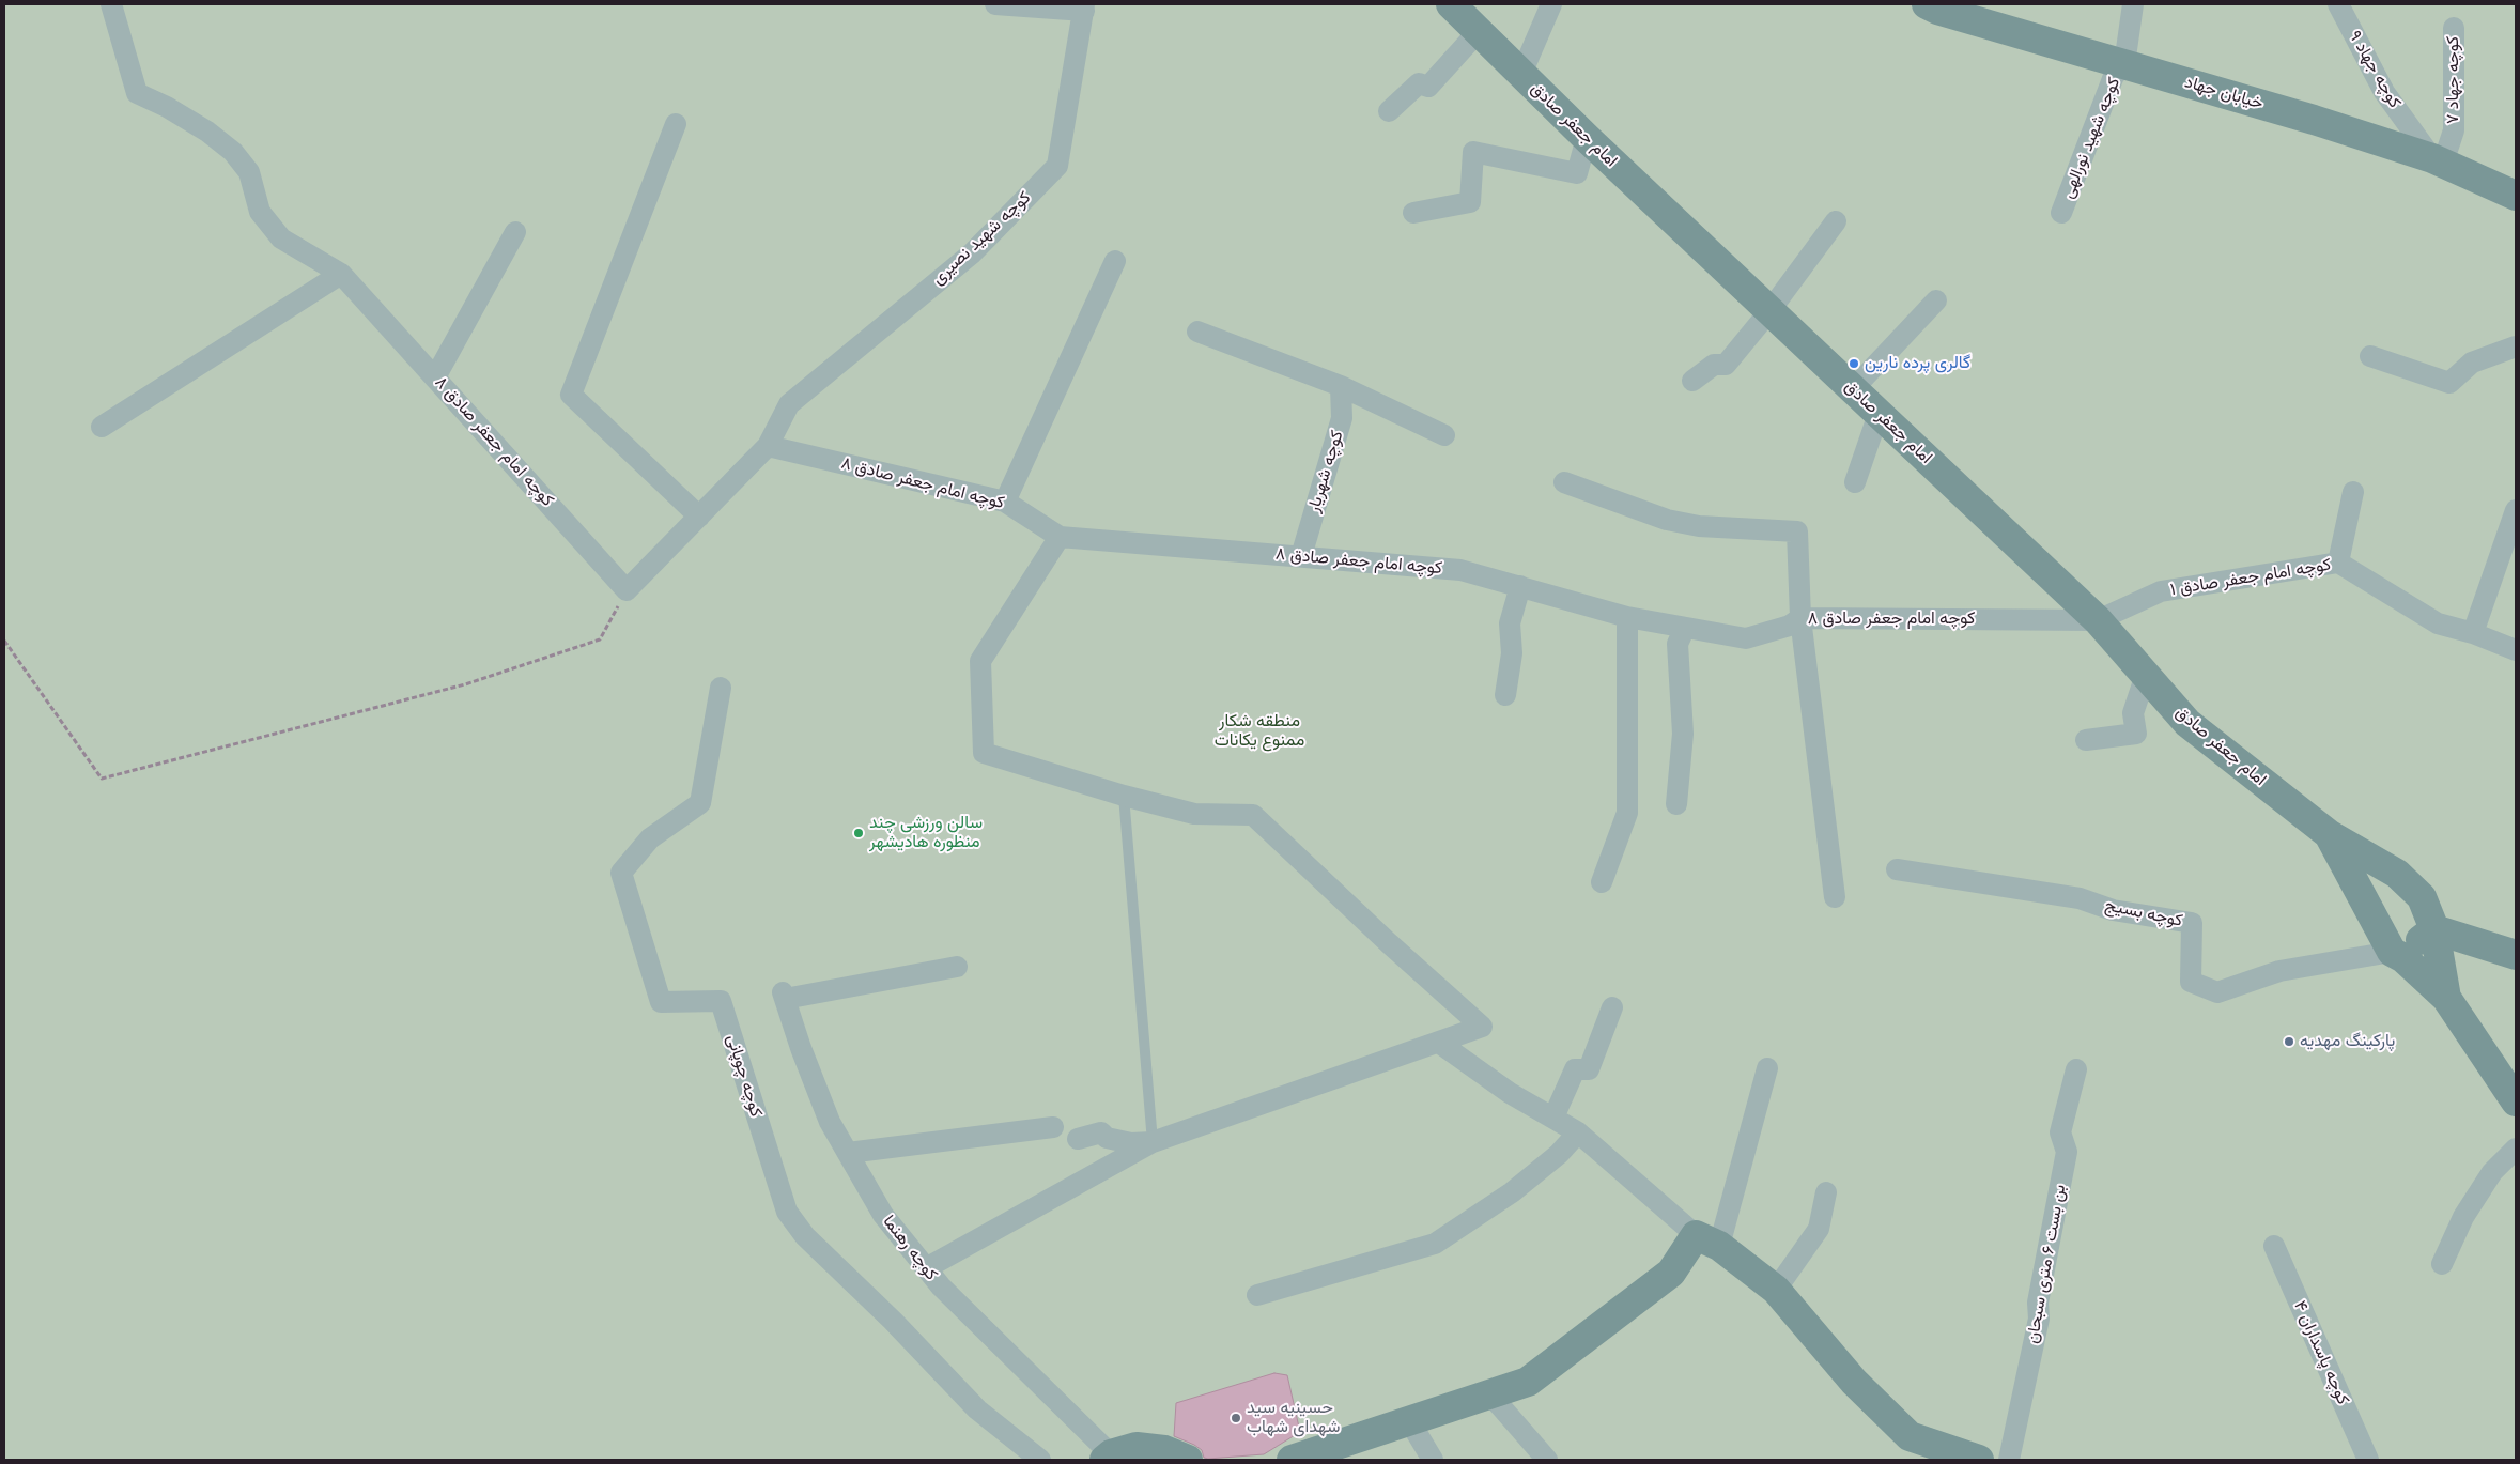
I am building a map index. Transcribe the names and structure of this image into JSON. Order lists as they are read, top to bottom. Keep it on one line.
{"streets":{"main road":["خیابان جهاد","امام جعفر صادق"],"street":["کوچه جهاد ۹","کوچه جهاد ۷","کوچه شهید نورالهی","کوچه شهید نصیری","کوچه امام جعفر صادق ۸","کوچه شهریار","کوچه امام جعفر صادق ۱","کوچه بسیج","کوچه چوپانی","کوچه رهنما","بن بست ۶ متری سبحان","کوچه پاسداران ۴"]},"crossings":[["کوچه جهاد ۹","کوچه جهاد ۷"],["کوچه جهاد ۹","خیابان جهاد"],["کوچه جهاد ۷","خیابان جهاد"],["خیابان جهاد","کوچه شهید نورالهی"],["امام جعفر صادق","کوچه امام جعفر صادق ۸"],["امام جعفر صادق","کوچه امام جعفر صادق ۱"],["کوچه شهید نصیری","کوچه امام جعفر صادق ۸"],["کوچه امام جعفر صادق ۸","کوچه شهریار"],["کوچه امام جعفر صادق ۸","کوچه امام جعفر صادق ۱"]],"parks":["منطقه شکار ممنوع یکانات"],"places":["گالری پرده نارین","سالن ورزشی چند منظوره هادیشهر","پارکینگ مهدیه","حسینیه سید شهدای شهاب"]}
